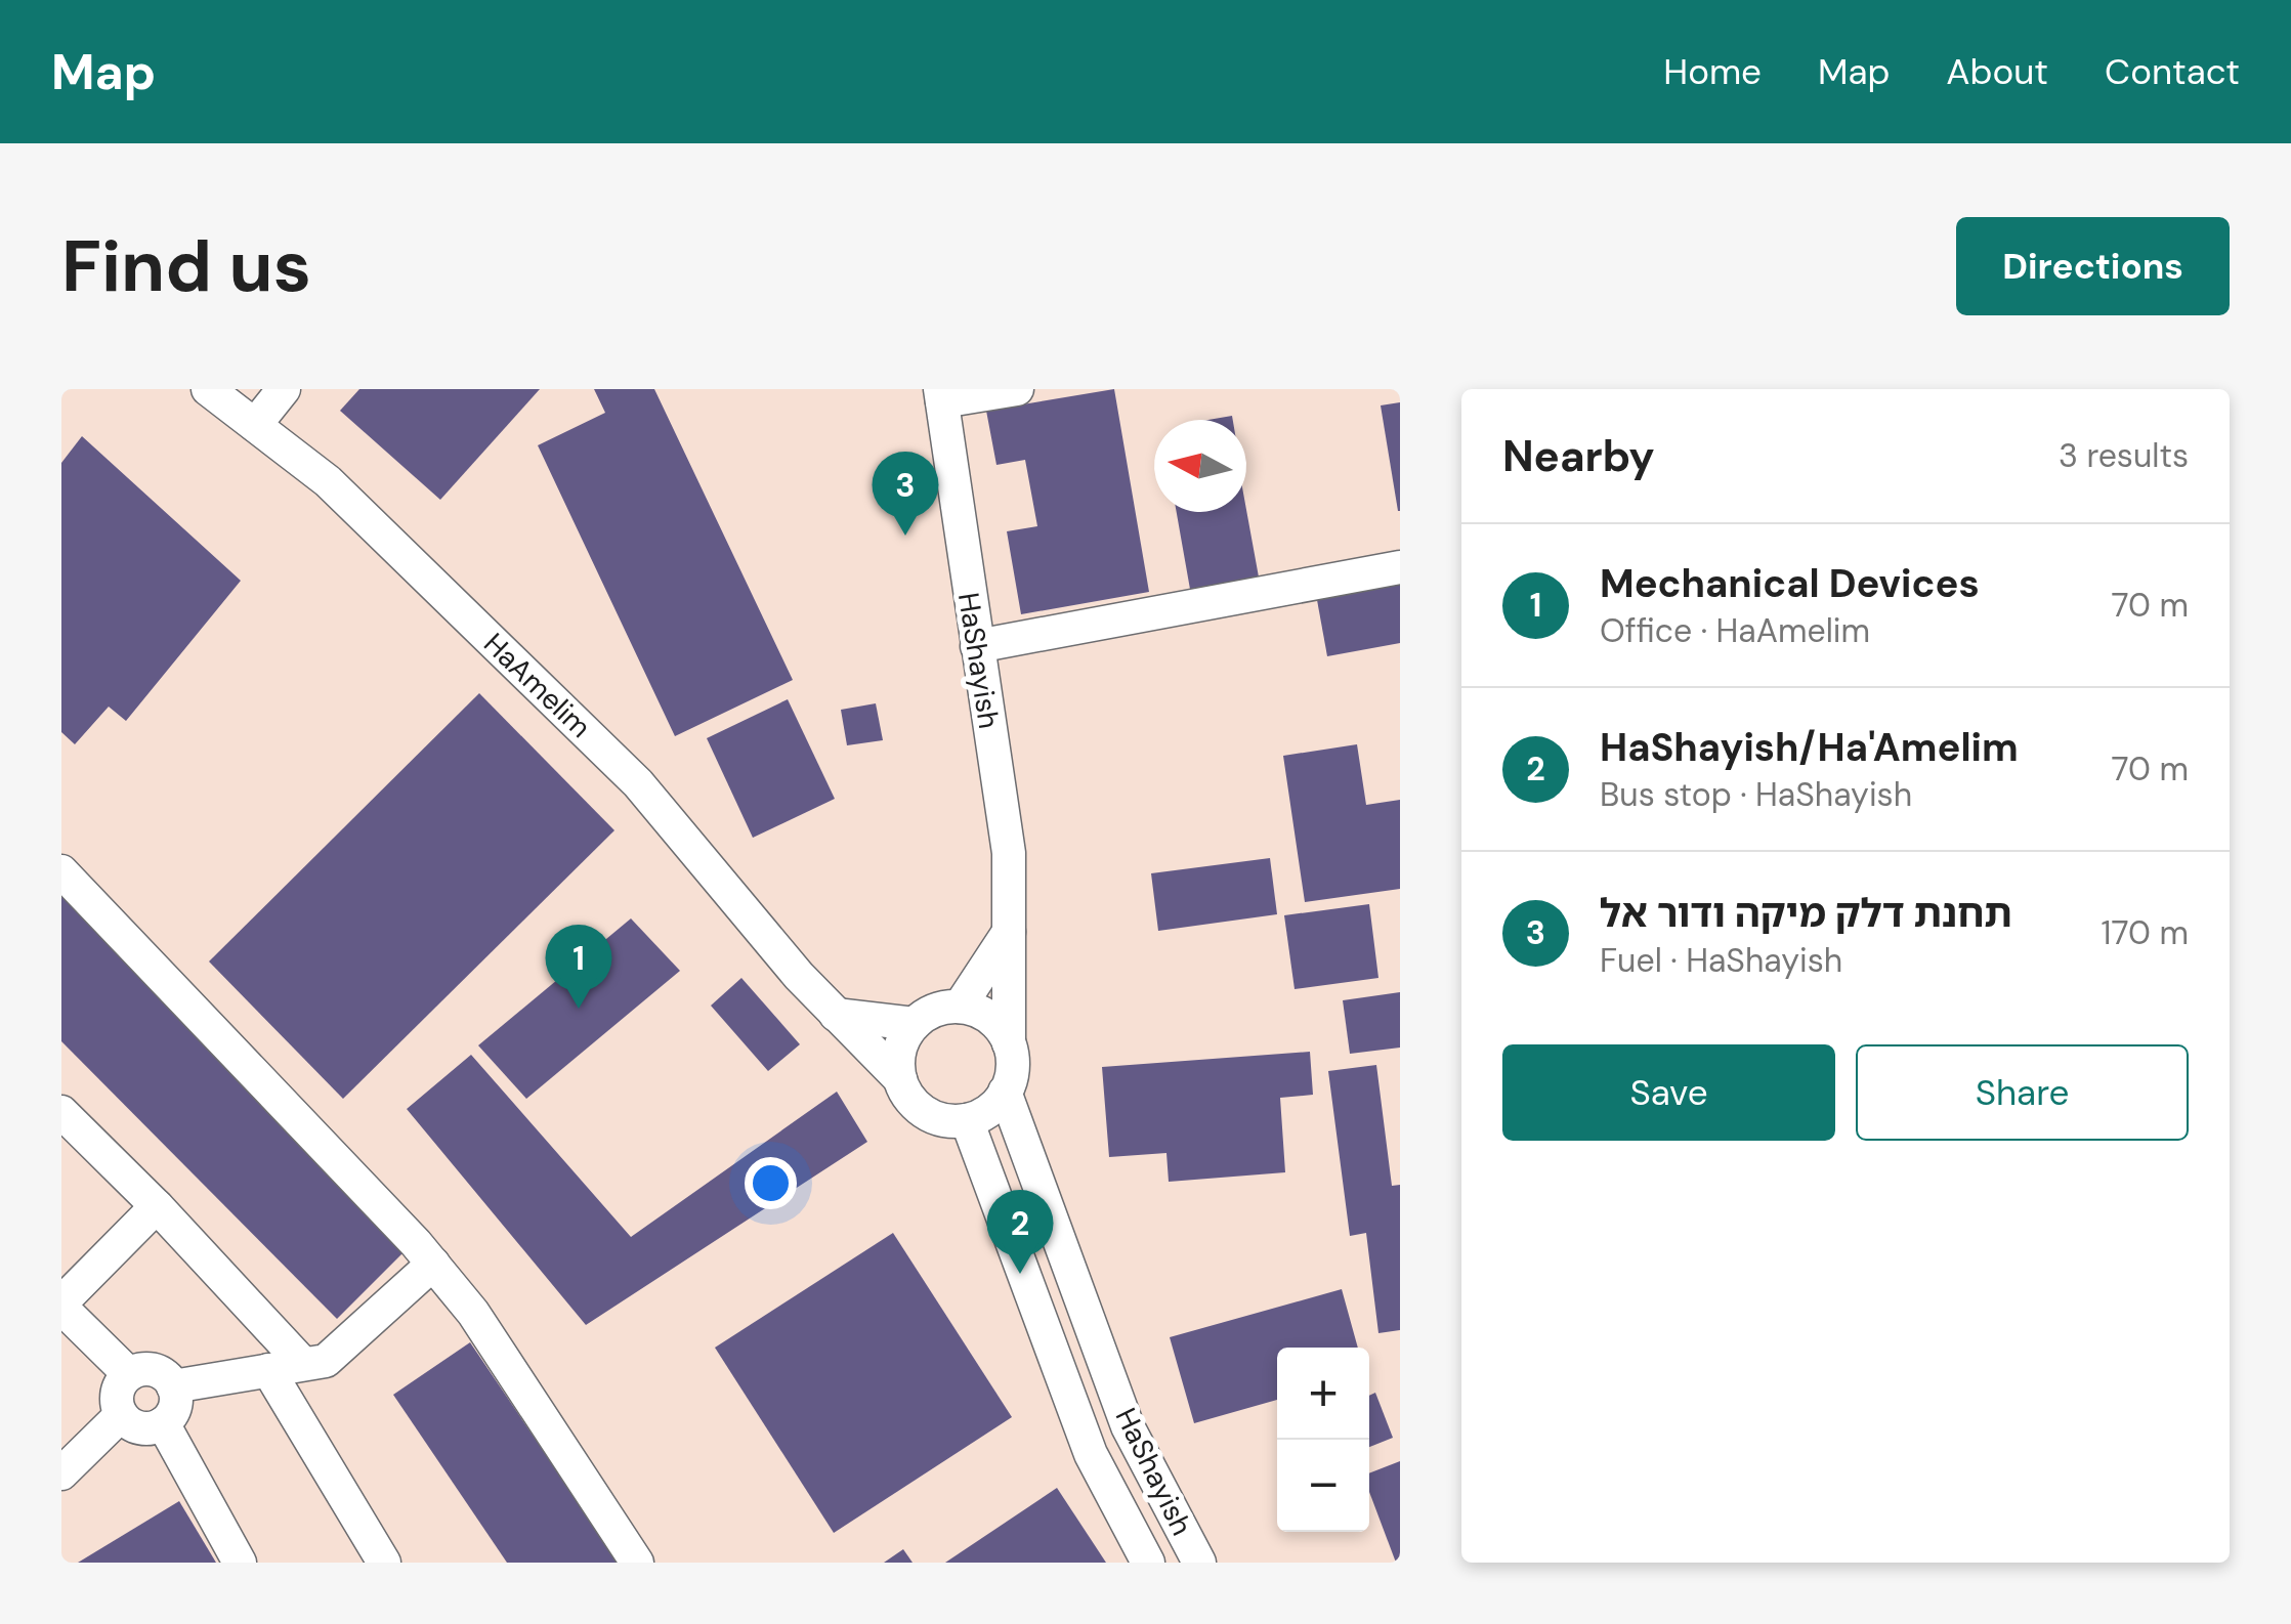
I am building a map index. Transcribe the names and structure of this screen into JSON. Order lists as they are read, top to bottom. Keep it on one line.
{"streets":{"street":["HaShayish","HaAmelim"]},"crossings":[["HaShayish","HaAmelim"]],"north":"left","page":{"header":"Map","nav":["Home","Map","About","Contact"],"buttons":["Directions",["Save","Share"]],"title":"Find us","heading":["Nearby","3 results"],"pins":["3","1","2"],"list":[{"mark":"1","name":"Mechanical Devices","note":"Office · HaAmelim","value":"70 m"},{"mark":"2","name":"HaShayish/Ha'Amelim","note":"Bus stop · HaShayish","value":"70 m"},{"mark":"3","name":"תחנת דלק מיקה ודור אל","note":"Fuel · HaShayish","value":"170 m"}],"map_buttons":["+","−"]}}
